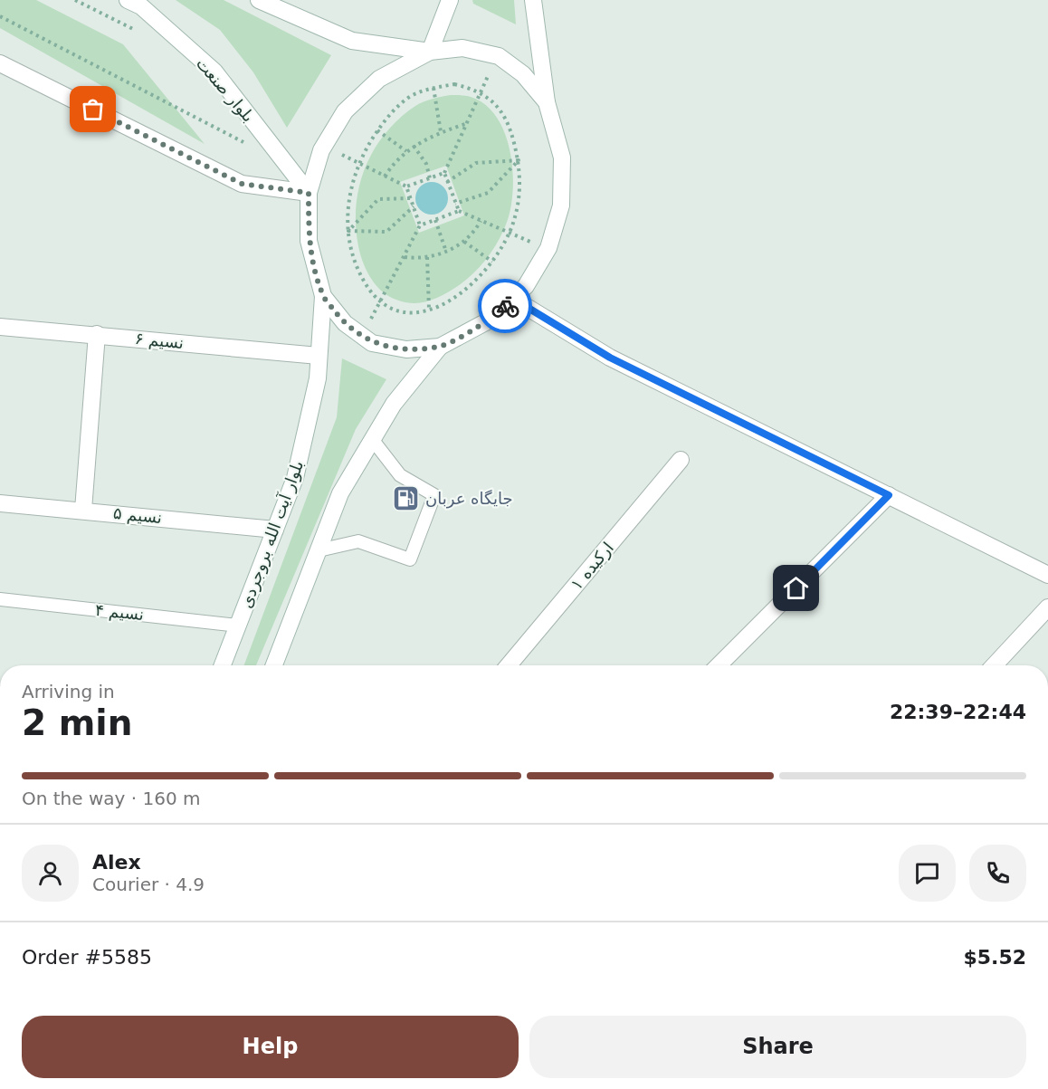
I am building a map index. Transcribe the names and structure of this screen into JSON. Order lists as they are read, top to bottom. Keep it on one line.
{"streets":{"street":["بلوار صنعت","نسیم ۶","نسیم ۵","بلوار آیت الله بروجردی","ارکیده ۱"],"lane":["نسیم ۴"]},"crossings":[["نسیم ۶","بلوار آیت الله بروجردی"],["نسیم ۵","بلوار آیت الله بروجردی"],["بلوار آیت الله بروجردی","نسیم ۴"]],"places":{"fuel station":["جایگاه عربان"]},"page":{"heading":["2 min","Arriving in","22:39–22:44"],"panel":["Alex","Courier · 4.9","Order #5585","$5.52"],"bar":"On the way · 160 m","buttons":["Help","Share"]}}
